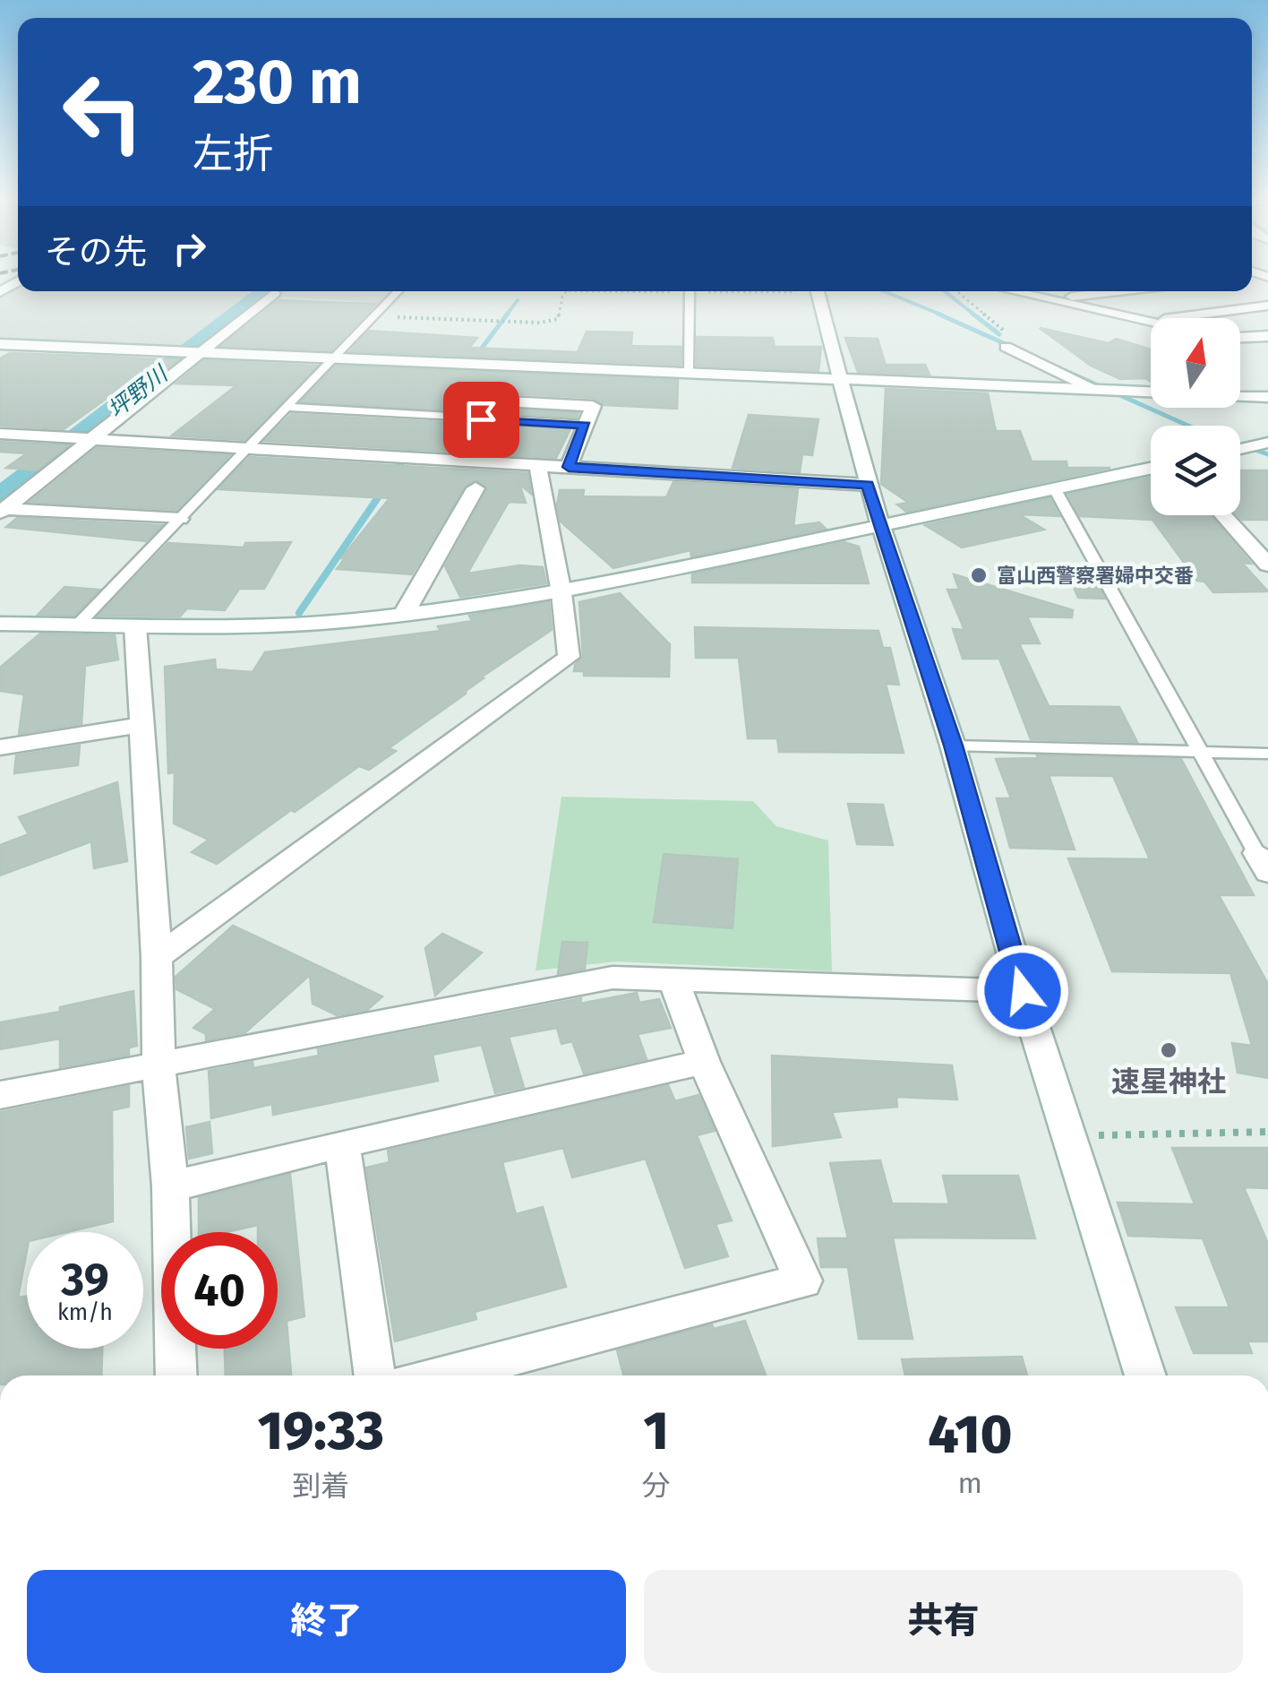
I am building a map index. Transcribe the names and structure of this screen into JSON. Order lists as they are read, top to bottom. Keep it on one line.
{"water":["坪野川"],"places":["富山西警察署婦中交番","速星神社"],"north":"top","page":{"turn":["230 m","左折"],"then":"その先","speed":"39 km/h","limit":"40","eta":["19:33","到着","1","分","410","m"],"buttons":["終了","共有"]}}
